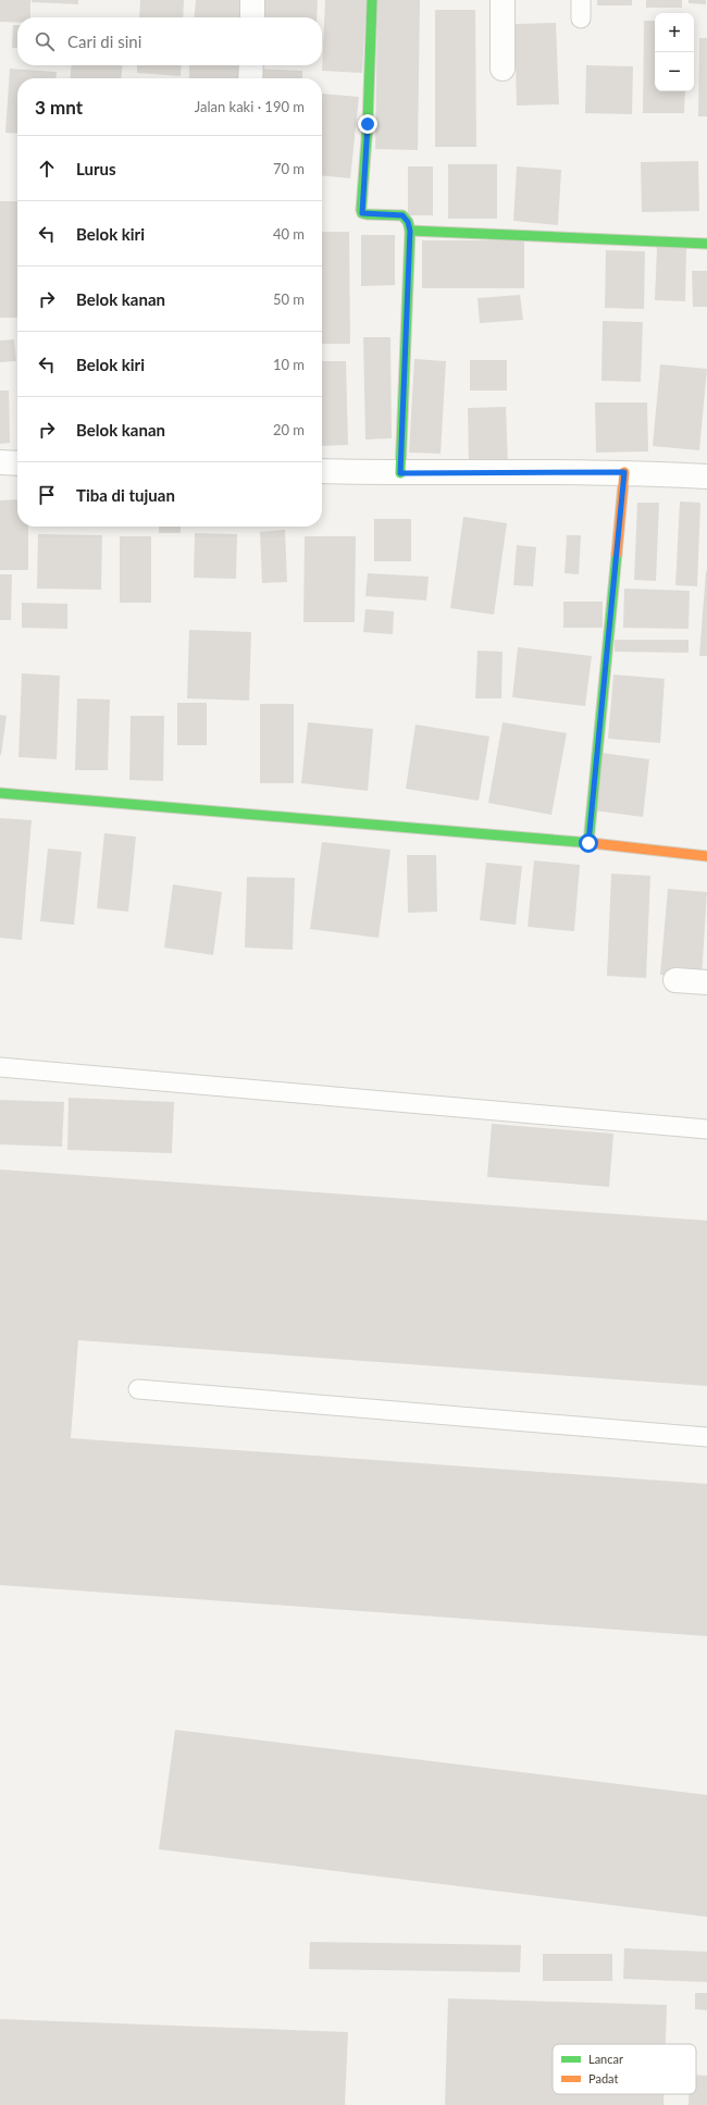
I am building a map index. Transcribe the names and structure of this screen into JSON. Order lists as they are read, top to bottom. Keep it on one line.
{"legend":["Lancar","Padat"],"page":{"map_buttons":["+","−"],"search":"Cari di sini","heading":["3 mnt","Jalan kaki · 190 m"],"list":[["Lurus","70 m"],["Belok kiri","40 m"],["Belok kanan","50 m"],["Belok kiri","10 m"],["Belok kanan","20 m"],"Tiba di tujuan"]}}
